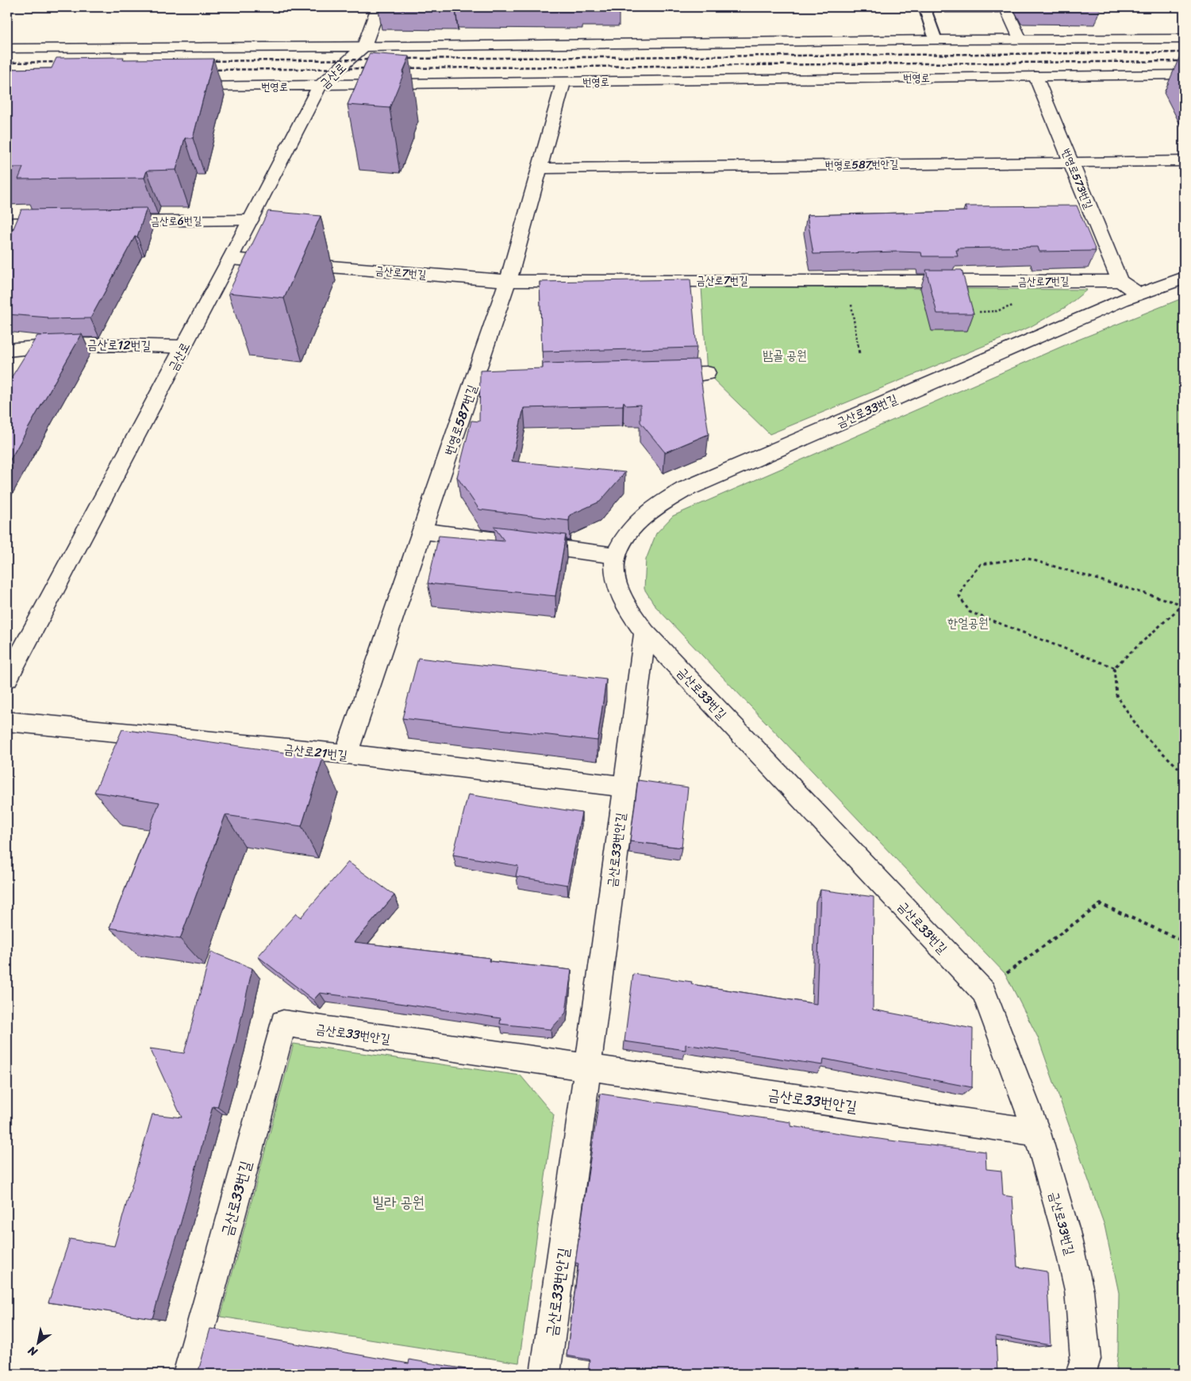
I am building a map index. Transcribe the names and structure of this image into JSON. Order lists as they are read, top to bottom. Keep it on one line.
{"streets":{"street":["금산로","번영로","번영로587번안길","번영로573번길","금산로6번길","금산로7번길","금산로12번길","금산로33번길","번영로587번길","금산로21번길","금산로33번안길"]},"crossings":[["금산로","번영로"],["금산로","금산로6번길"],["금산로","금산로7번길"],["금산로","금산로12번길"],["번영로","번영로573번길"],["번영로","번영로587번길"],["번영로587번안길","번영로573번길"],["번영로587번안길","번영로587번길"],["번영로573번길","금산로7번길"],["금산로7번길","번영로587번길"],["금산로33번길","금산로33번안길"],["번영로587번길","금산로21번길"],["금산로21번길","금산로33번안길"]],"parks":["밤골 공원","한얼공원","빌라 공원"],"north":"bottom left"}
